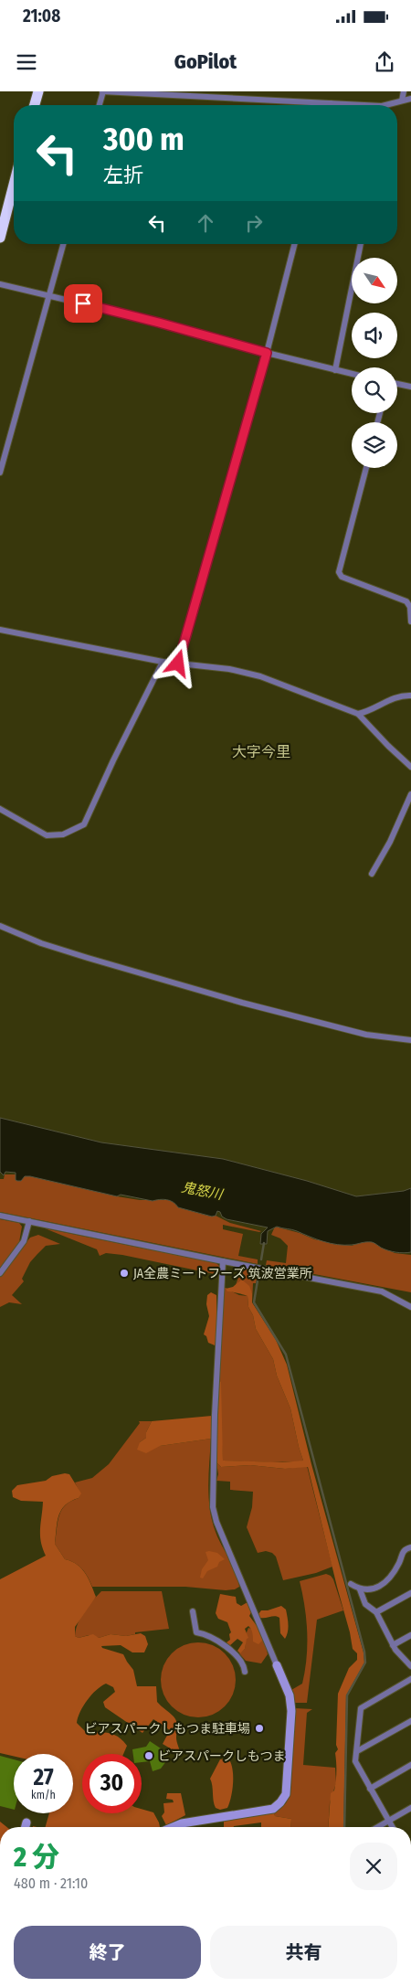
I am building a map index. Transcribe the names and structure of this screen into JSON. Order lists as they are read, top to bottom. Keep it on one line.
{"districts":["大字今里"],"water":["鬼怒川"],"places":["JA全農ミートフーズ 筑波営業所","ビアスパークしもつま駐車場","ビアスパークしもつま"],"north":"bottom right","page":{"status":"21:08","header":"GoPilot","turn":["300 m","左折"],"speed":"27 km/h","limit":"30","heading":["2 分","480 m · 21:10"],"buttons":["終了","共有"]}}
